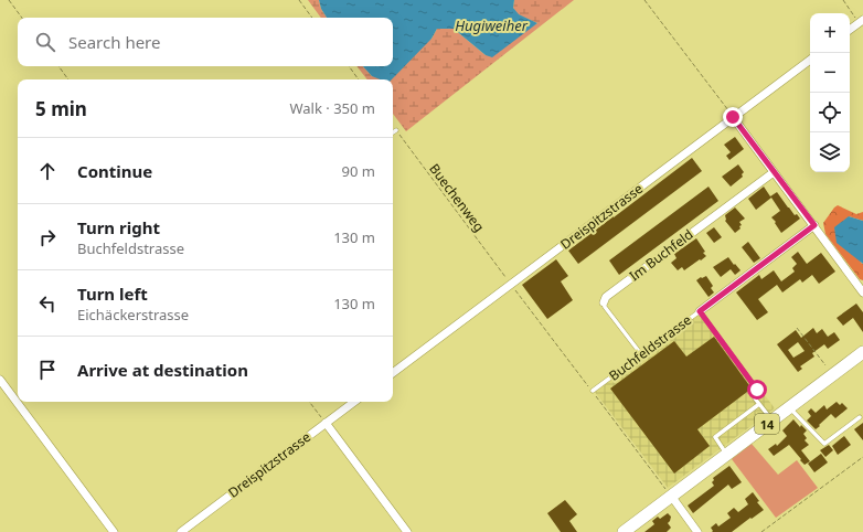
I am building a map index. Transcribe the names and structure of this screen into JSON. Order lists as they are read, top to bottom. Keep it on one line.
{"streets":{"main road":["14"],"street":["Dreispitzstrasse","Im Buchfeld","Buchfeldstrasse"],"path":["Buechenweg"]},"crossings":[["Buechenweg","Dreispitzstrasse"],["Im Buchfeld","Buchfeldstrasse"]],"water":["Hugiweiher"],"page":{"map_buttons":["+","−"],"search":"Search here","heading":["5 min","Walk · 350 m"],"list":[["Continue","90 m"],["Turn right","Buchfeldstrasse","130 m"],["Turn left","Eichäckerstrasse","130 m"],"Arrive at destination"]}}
